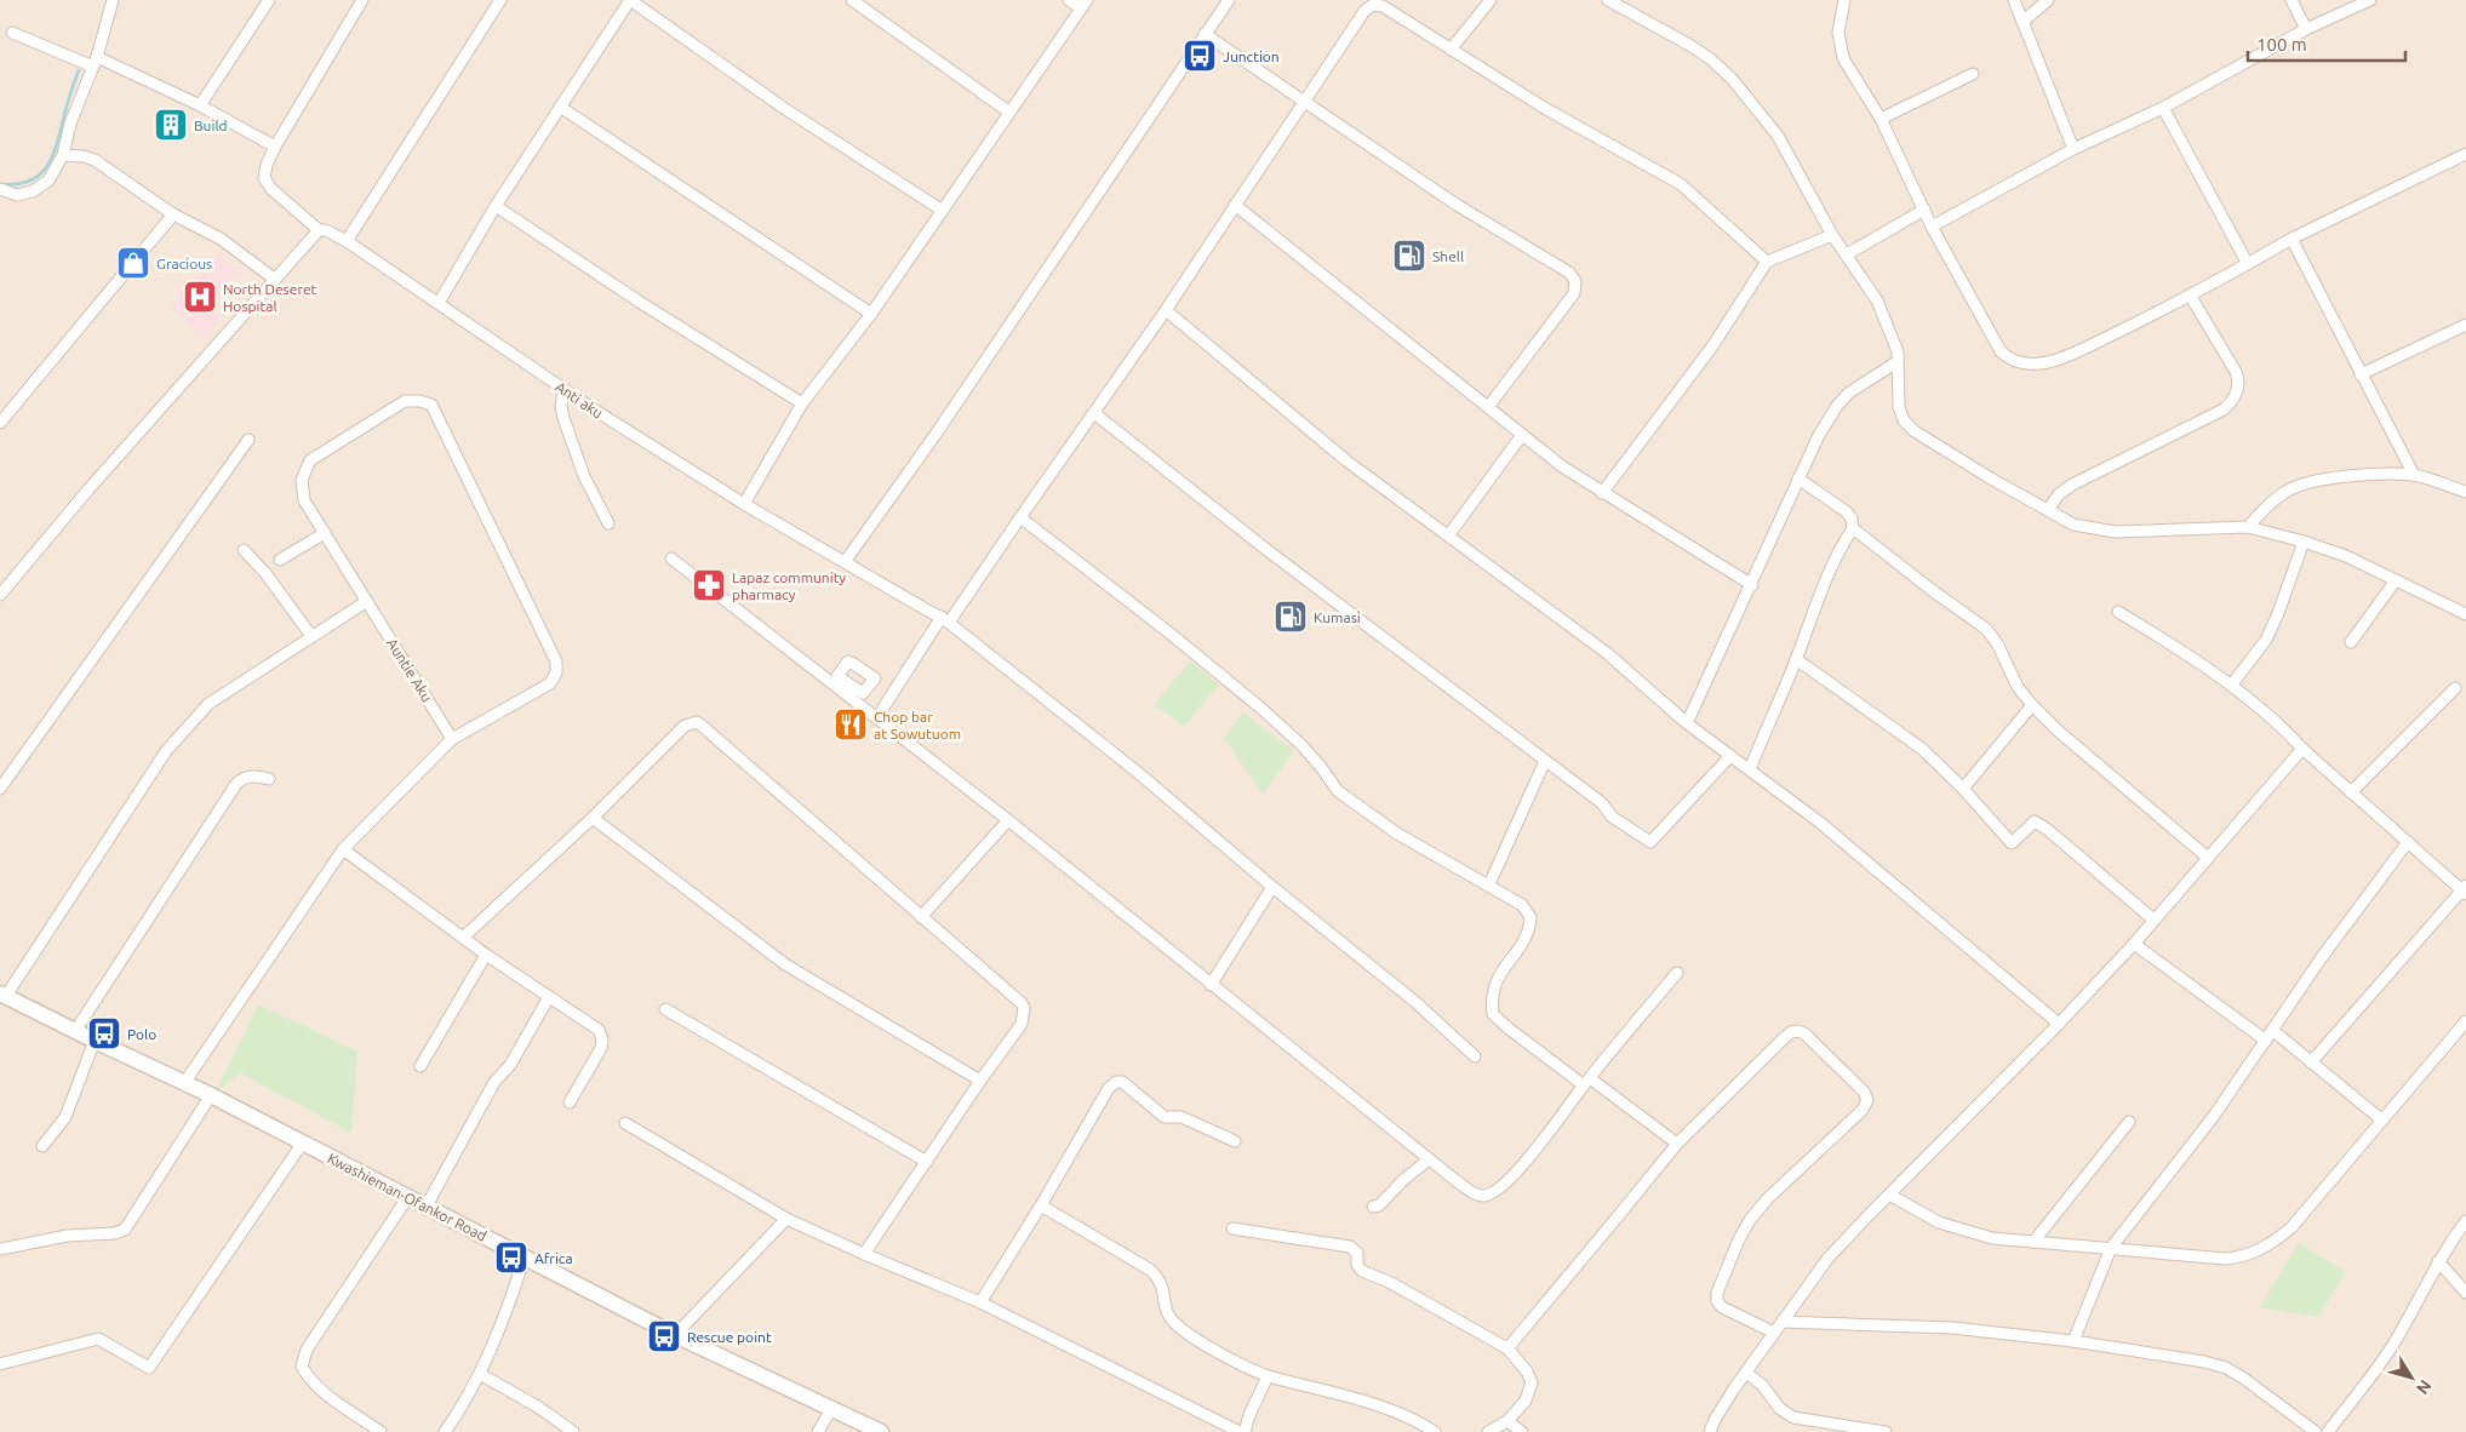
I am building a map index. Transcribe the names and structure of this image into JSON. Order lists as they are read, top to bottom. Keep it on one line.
{"streets":{"main road":["Kwashieman-Ofankor Road"],"street":["Anti aku","Auntie Aku"]},"places":{"bus stop":["Junction","Polo","Africa","Rescue point"],"building":["Build"],"fuel station":["Shell","Kumasi"],"shop":["Gracious"],"hospital":["North Deseret Hospital"],"pharmacy":["Lapaz community pharmacy"],"restaurant":["Chop bar at Sowutuom"]},"scale_bar":"100 m","north":"bottom right"}
